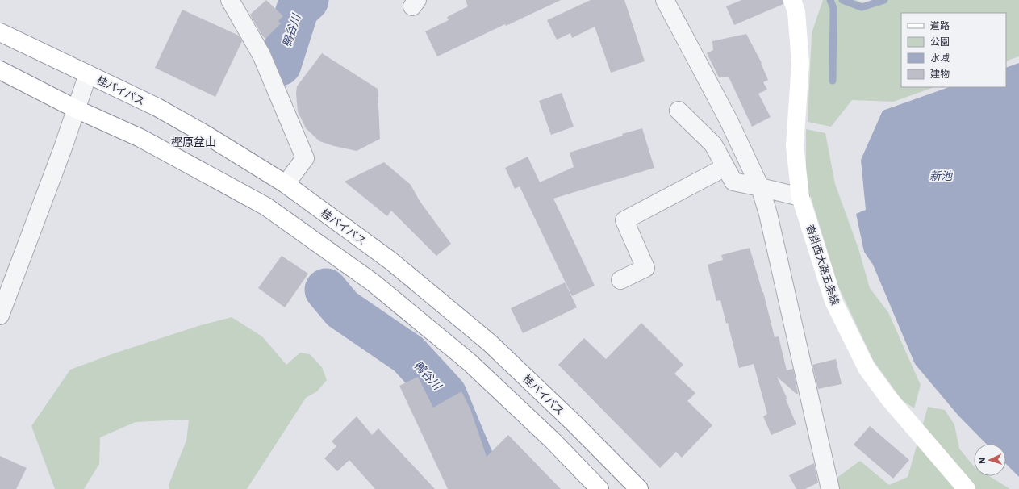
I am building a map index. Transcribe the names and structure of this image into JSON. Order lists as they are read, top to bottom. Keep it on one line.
{"streets":{"main road":["桂バイパス","沓掛西大路五条線"]},"districts":["樫原盆山"],"water":["鴨谷川","新池"],"legend":["道路","公園","水域","建物"],"north":"left"}
